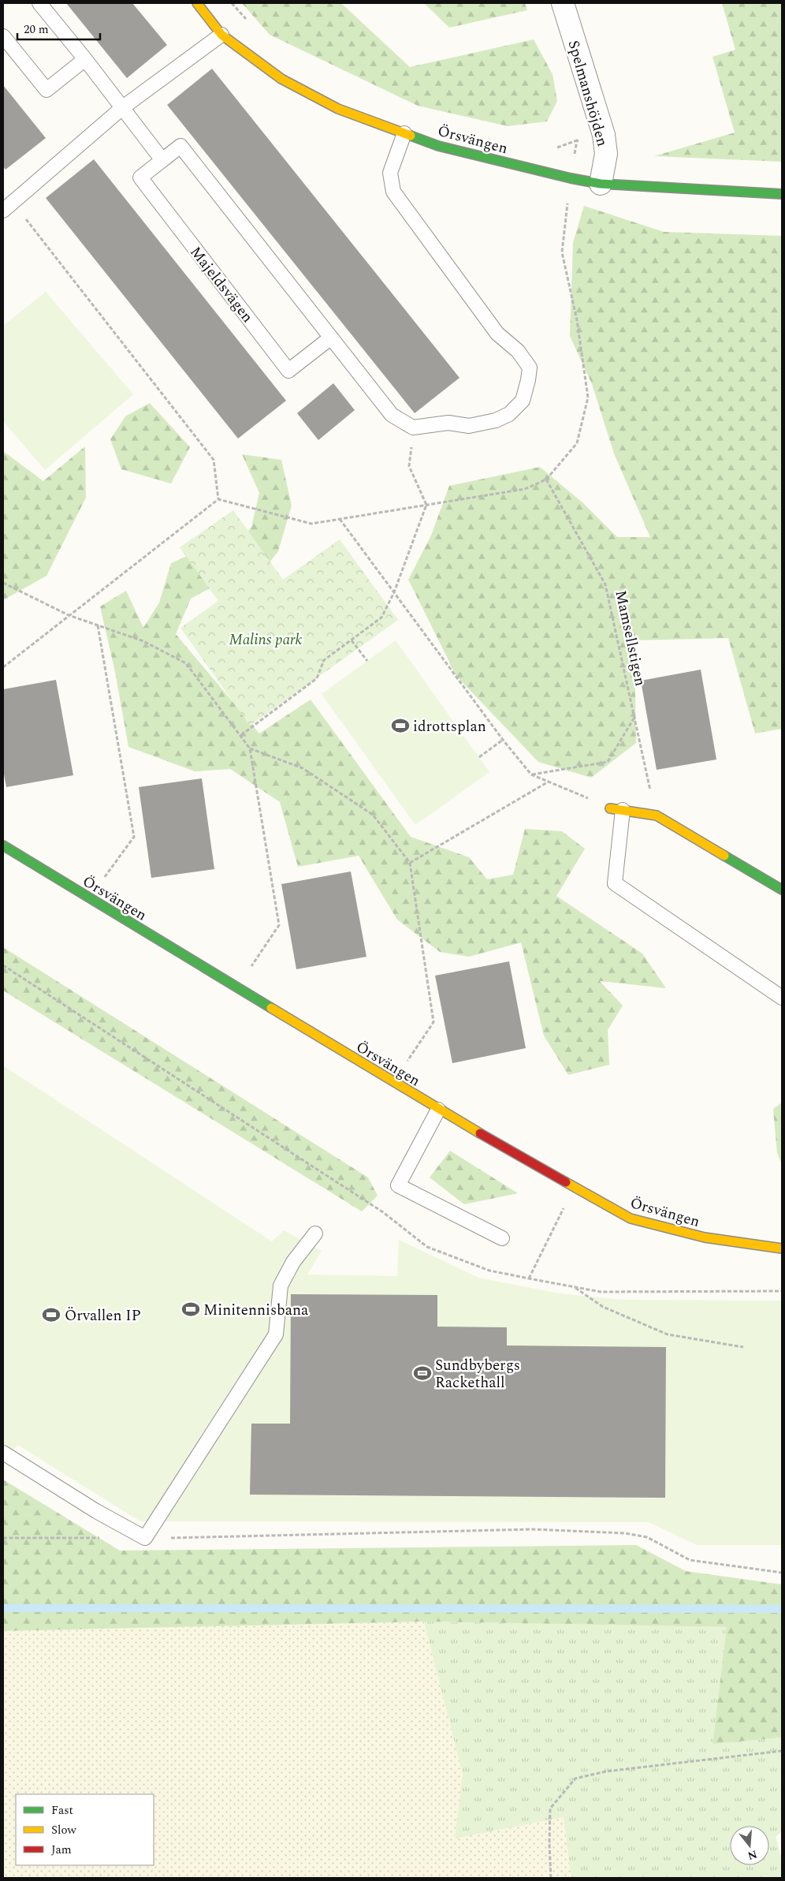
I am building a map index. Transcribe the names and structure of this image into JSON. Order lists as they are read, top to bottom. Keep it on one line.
{"streets":{"street":["Spelmanshöjden","Örsvängen"],"lane":["Majeldsvägen"],"path":["Mamsellstigen"]},"crossings":[["Spelmanshöjden","Örsvängen"]],"parks":["Malins park"],"places":{"sports":["idrottsplan","Minitennisbana","Örvallen IP","Sundbybergs Rackethall"]},"legend":["Fast","Slow","Jam"],"scale_bar":"20 m","north":"bottom"}
